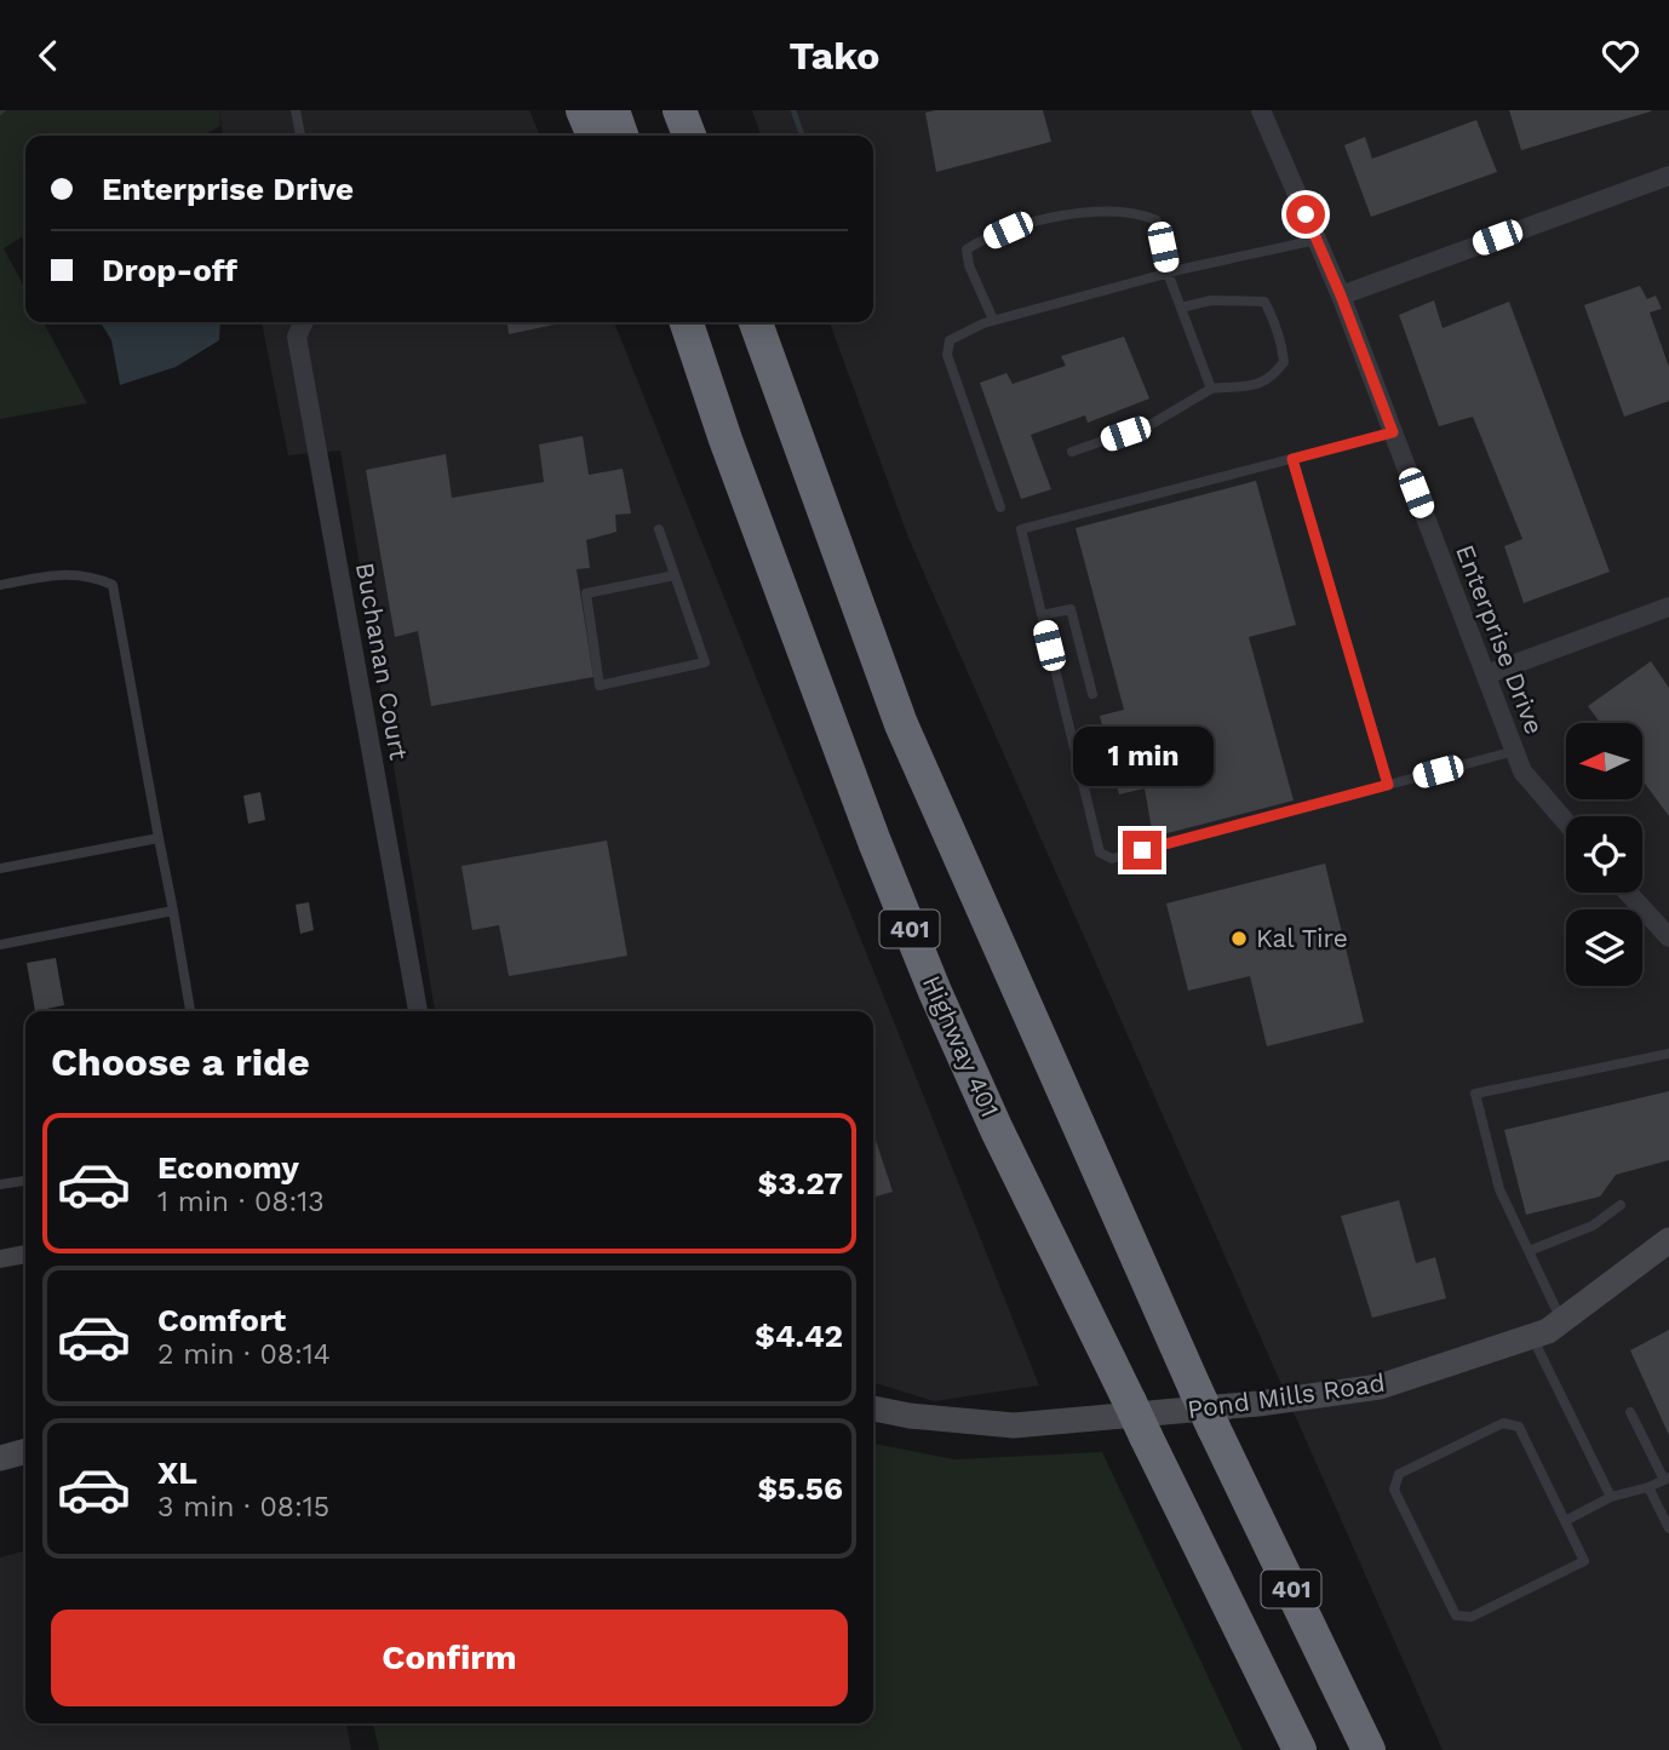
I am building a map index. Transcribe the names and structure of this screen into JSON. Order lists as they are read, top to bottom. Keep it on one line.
{"streets":{"highway":["401","Highway 401"],"main road":["Pond Mills Road"],"street":["Enterprise Drive","Buchanan Court"]},"places":["Kal Tire"],"north":"left","page":{"header":"Tako","banner":["Enterprise Drive","Drop-off"],"bubble":"1 min","heading":"Choose a ride","list":[{"name":"Economy","note":"1 min · 08:13","value":"$3.27"},{"name":"Comfort","note":"2 min · 08:14","value":"$4.42"},{"name":"XL","note":"3 min · 08:15","value":"$5.56"}],"buttons":"Confirm"}}
